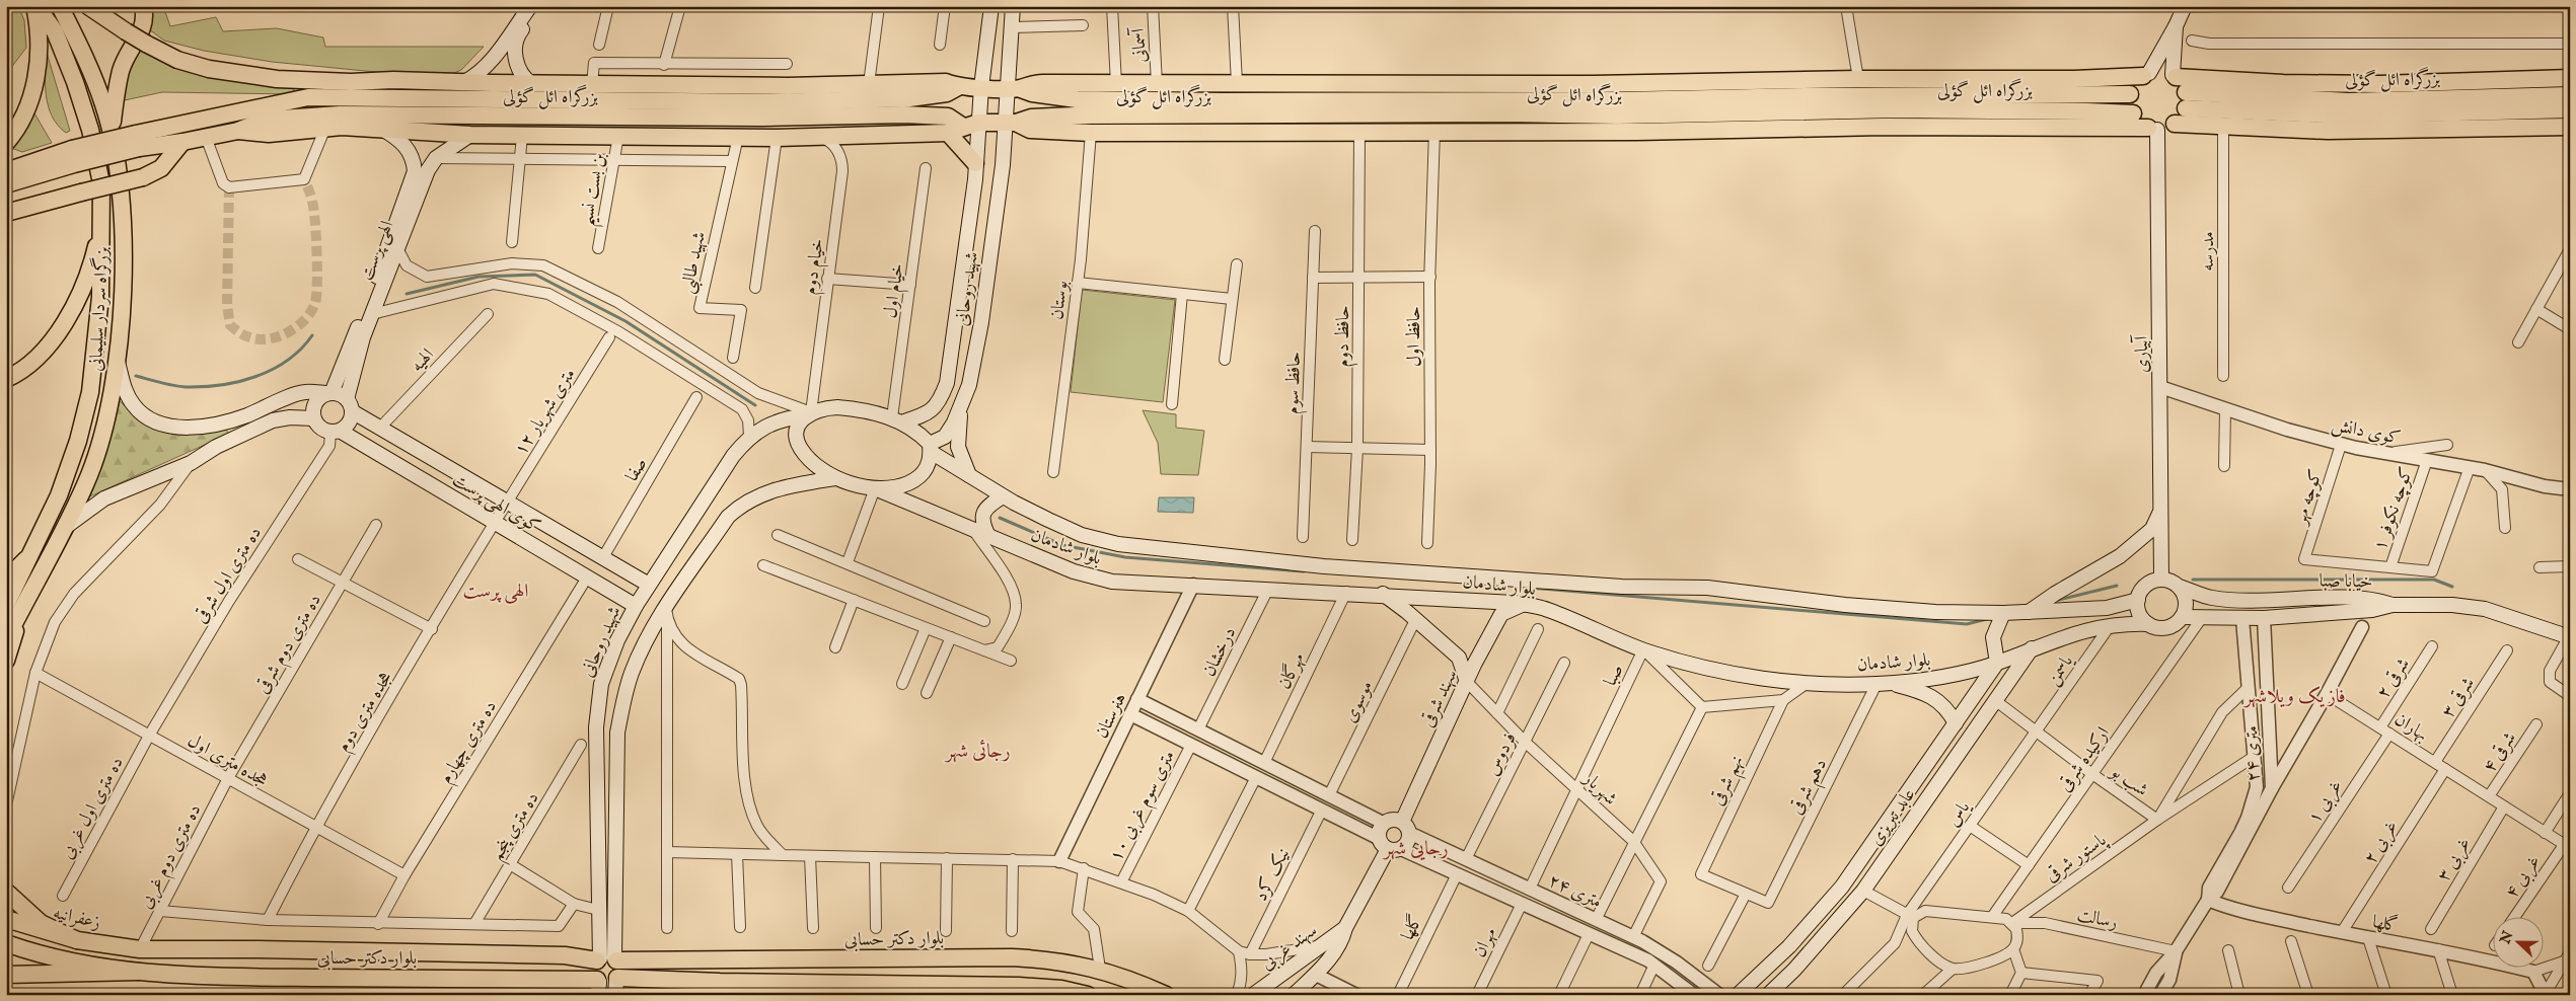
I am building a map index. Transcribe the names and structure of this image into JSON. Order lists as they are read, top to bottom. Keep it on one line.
{"streets":{"main road":["بزرگراه ائل گؤلی","الهی پرست","شهید روحانی","بزرگراه سردار سلیمانی","آبیاری","کوی الهی پرست","بلوار شادمان","خیابا صبا","سهند شرقی","عابد تبریزی","زعفرانیه","بلوار دکتر حسابی","سهند غربی"],"street":["آسمانی","بن بست نسیم","مدرسه","شهید طالبی","خیام دوم","خیام اول","بوستان","حافظ دوم","حافظ اول","الهیه","حافظ سوم","۱۲ متری شهریار","کوی دانش","صفا","کوچه مهر","کوچه نکوفر ۱","ده متری اول شرقی","ده متری دوم شرقی","درخشان","یاسمن","مهرگان","صبا","۲ شرقی","۳ شرقی","موسوی","هجده متری دوم","هنرستان","بهاران","ده متری چهارم","۴ شرقی","فردوس","۲۴ متری","ارکیده شرقی","هجده متری اول","نهم شرقی","شب بو","دهم شرقی","شهریار","۱ غربی","۱۰ متری سوم غربی","ده متری اول غربی","یاس","ده متری پنجم","۲ غربی","ده متری دوم غربی","پاستور شرقی","۳ غربی","نیک کرد","۴ غربی","رسالت","گلها","مهران"]},"crossings":[["بزرگراه ائل گؤلی","شهید روحانی"],["بزرگراه ائل گؤلی","آبیاری"],["الهی پرست","کوی الهی پرست"],["الهی پرست","ده متری اول شرقی"],["خیام دوم","شهید روحانی"],["خیام دوم","خیام اول"],["خیام دوم","بلوار شادمان"],["شهید روحانی","خیام اول"],["شهید روحانی","کوی الهی پرست"],["شهید روحانی","بلوار شادمان"],["شهید روحانی","بلوار دکتر حسابی"],["خیام اول","بلوار شادمان"],["آبیاری","کوی دانش"],["آبیاری","بلوار شادمان"],["آبیاری","خیابا صبا"],["الهیه","کوی الهی پرست"],["۱۲ متری شهریار","کوی الهی پرست"],["۱۲ متری شهریار","هجده متری دوم"],["کوی دانش","کوچه مهر"],["کوی دانش","کوچه نکوفر ۱"],["صفا","کوی الهی پرست"],["کوچه مهر","کوچه نکوفر ۱"],["کوی الهی پرست","ده متری اول شرقی"],["کوی الهی پرست","هجده متری دوم"],["کوی الهی پرست","ده متری چهارم"],["بلوار شادمان","خیابا صبا"],["بلوار شادمان","درخشان"],["بلوار شادمان","یاسمن"],["بلوار شادمان","مهرگان"],["بلوار شادمان","صبا"],["بلوار شادمان","سهند شرقی"],["بلوار شادمان","هنرستان"],["بلوار شادمان","دهم شرقی"],["بلوار شادمان","عابد تبریزی"],["ده متری اول شرقی","هجده متری اول"],["ده متری اول شرقی","ده متری اول غربی"],["خیابا صبا","۲۴ متری"],["خیابا صبا","ارکیده شرقی"],["ده متری دوم شرقی","هجده متری اول"],["ده متری دوم شرقی","ده متری دوم غربی"],["یاسمن","شب بو"],["یاسمن","یاس"],["صبا","۲۴ متری"],["صبا","شهریار"],["۲ شرقی","بهاران"],["۳ شرقی","بهاران"],["سهند شرقی","۲۴ متری"],["سهند شرقی","شهریار"],["سهند شرقی","سهند غربی"],["هجده متری دوم","هجده متری اول"],["بهاران","۴ شرقی"],["بهاران","۱ غربی"],["بهاران","۲ غربی"],["بهاران","۳ غربی"],["بهاران","۴ غربی"],["ده متری چهارم","هجده متری اول"],["فردوس","۲۴ متری"],["فردوس","شهریار"],["۲۴ متری","شهریار"],["۲۴ متری","پاستور شرقی"],["۲۴ متری","رسالت"],["۲۴ متری","گلها"],["۲۴ متری","مهران"],["۲۴ متری","سهند غربی"],["ارکیده شرقی","شب بو"],["ارکیده شرقی","رسالت"],["هجده متری اول","ده متری اول غربی"],["هجده متری اول","ده متری دوم غربی"],["نهم شرقی","دهم شرقی"],["شب بو","یاس"],["شب بو","عابد تبریزی"],["شب بو","پاستور شرقی"],["یاس","رسالت"],["۲ غربی","گلها"],["ده متری دوم غربی","زعفرانیه"],["ده متری دوم غربی","بلوار دکتر حسابی"],["پاستور شرقی","رسالت"],["زعفرانیه","بلوار دکتر حسابی"]],"districts":["الهی پرست","فاز یک ویلاشهر","رجائی شهر","رجایی شهر"],"north":"left"}
